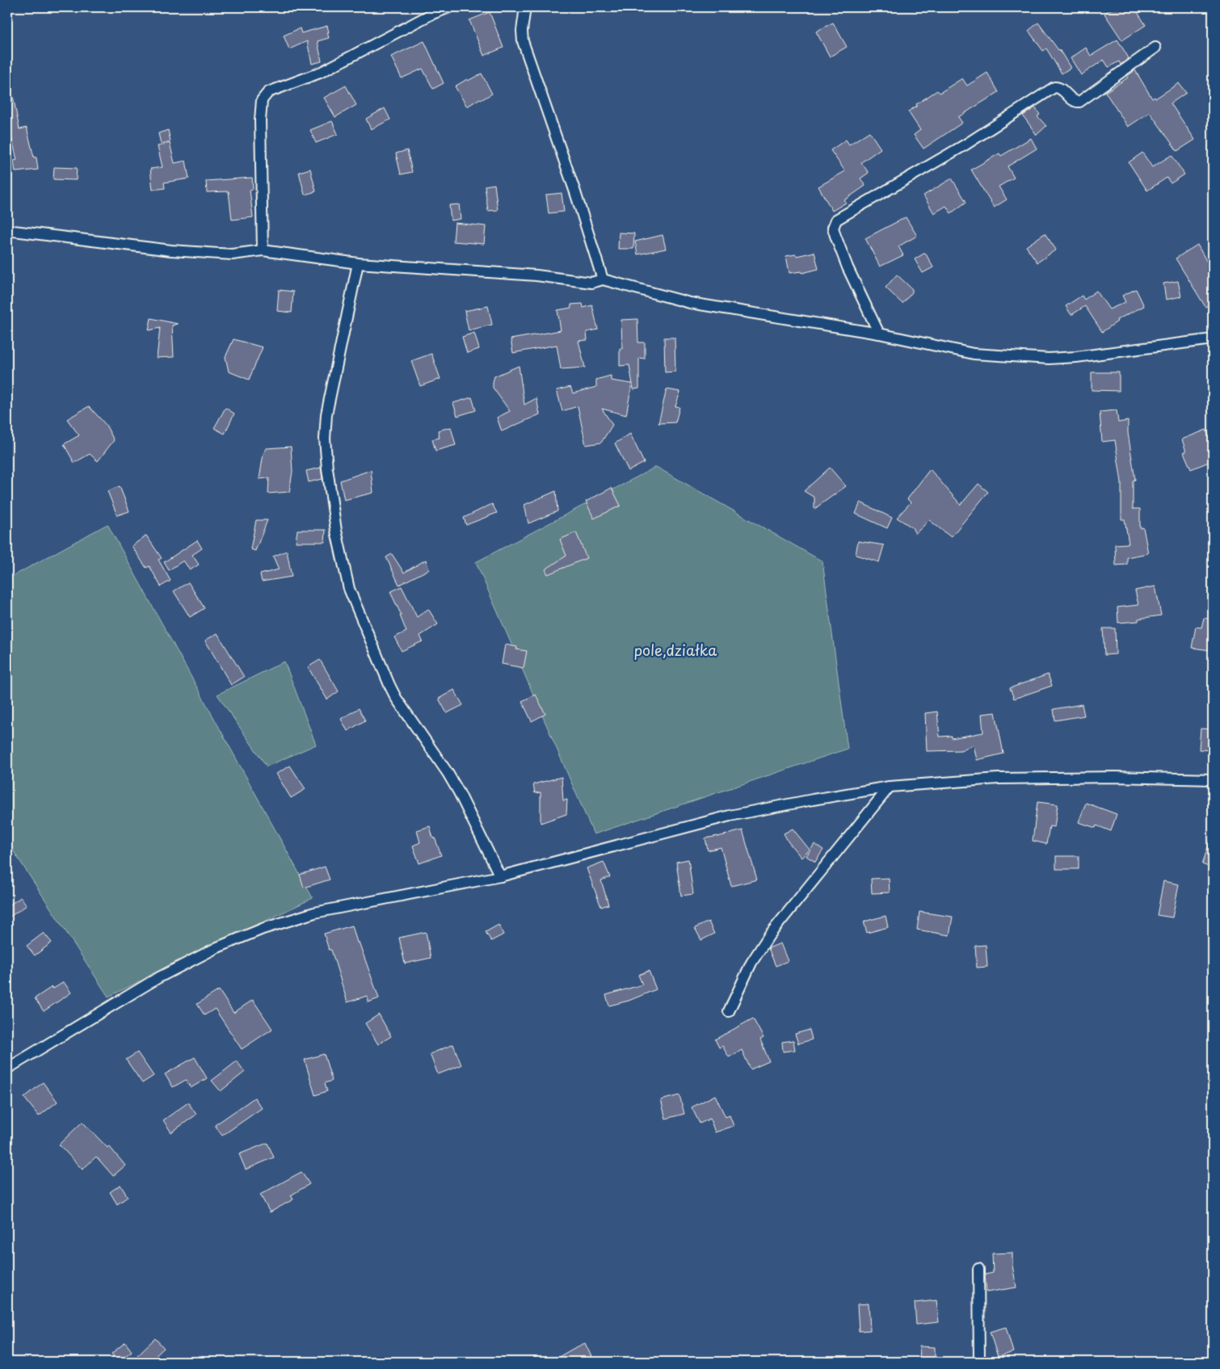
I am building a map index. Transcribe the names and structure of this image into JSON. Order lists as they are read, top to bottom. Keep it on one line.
{"parks":["pole,działka"]}
